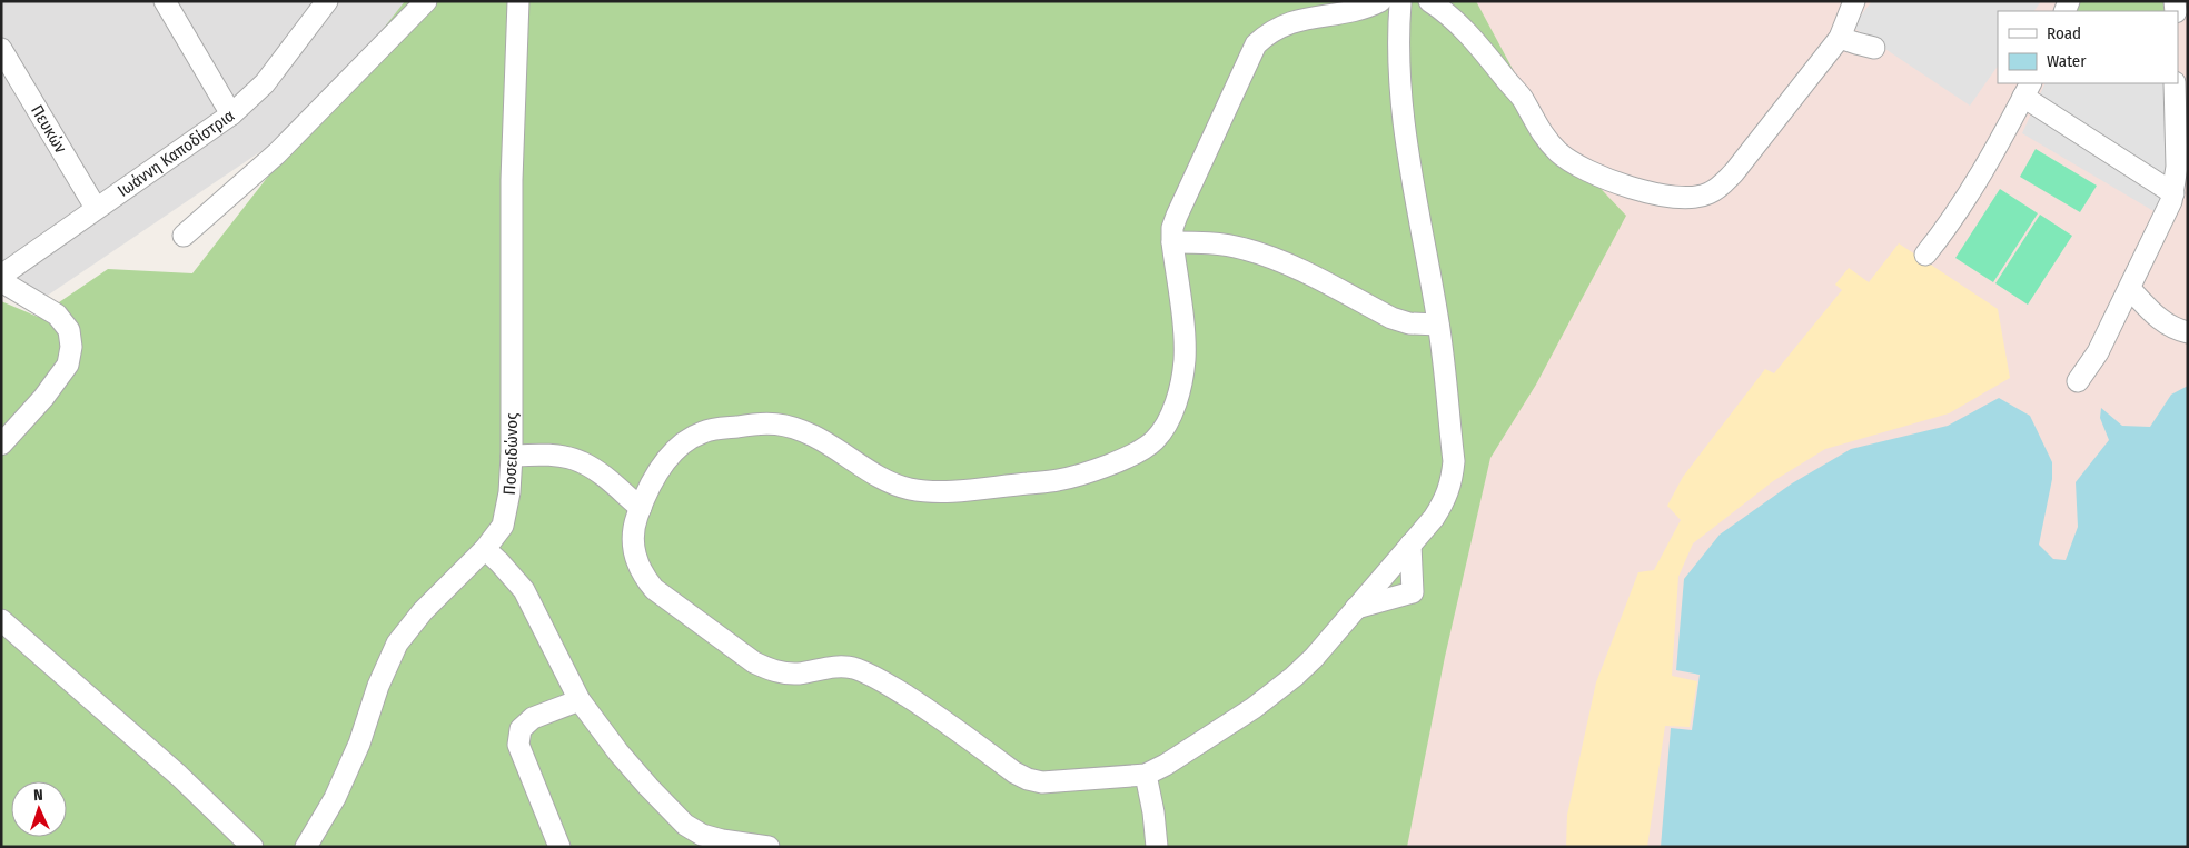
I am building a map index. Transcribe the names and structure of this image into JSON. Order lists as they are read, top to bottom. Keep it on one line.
{"streets":{"street":["Πευκών","Ιωάννη Καποδίστρια","Ποσειδώνος"]},"crossings":[["Πευκών","Ιωάννη Καποδίστρια"]],"legend":["Road","Water"],"north":"top"}
